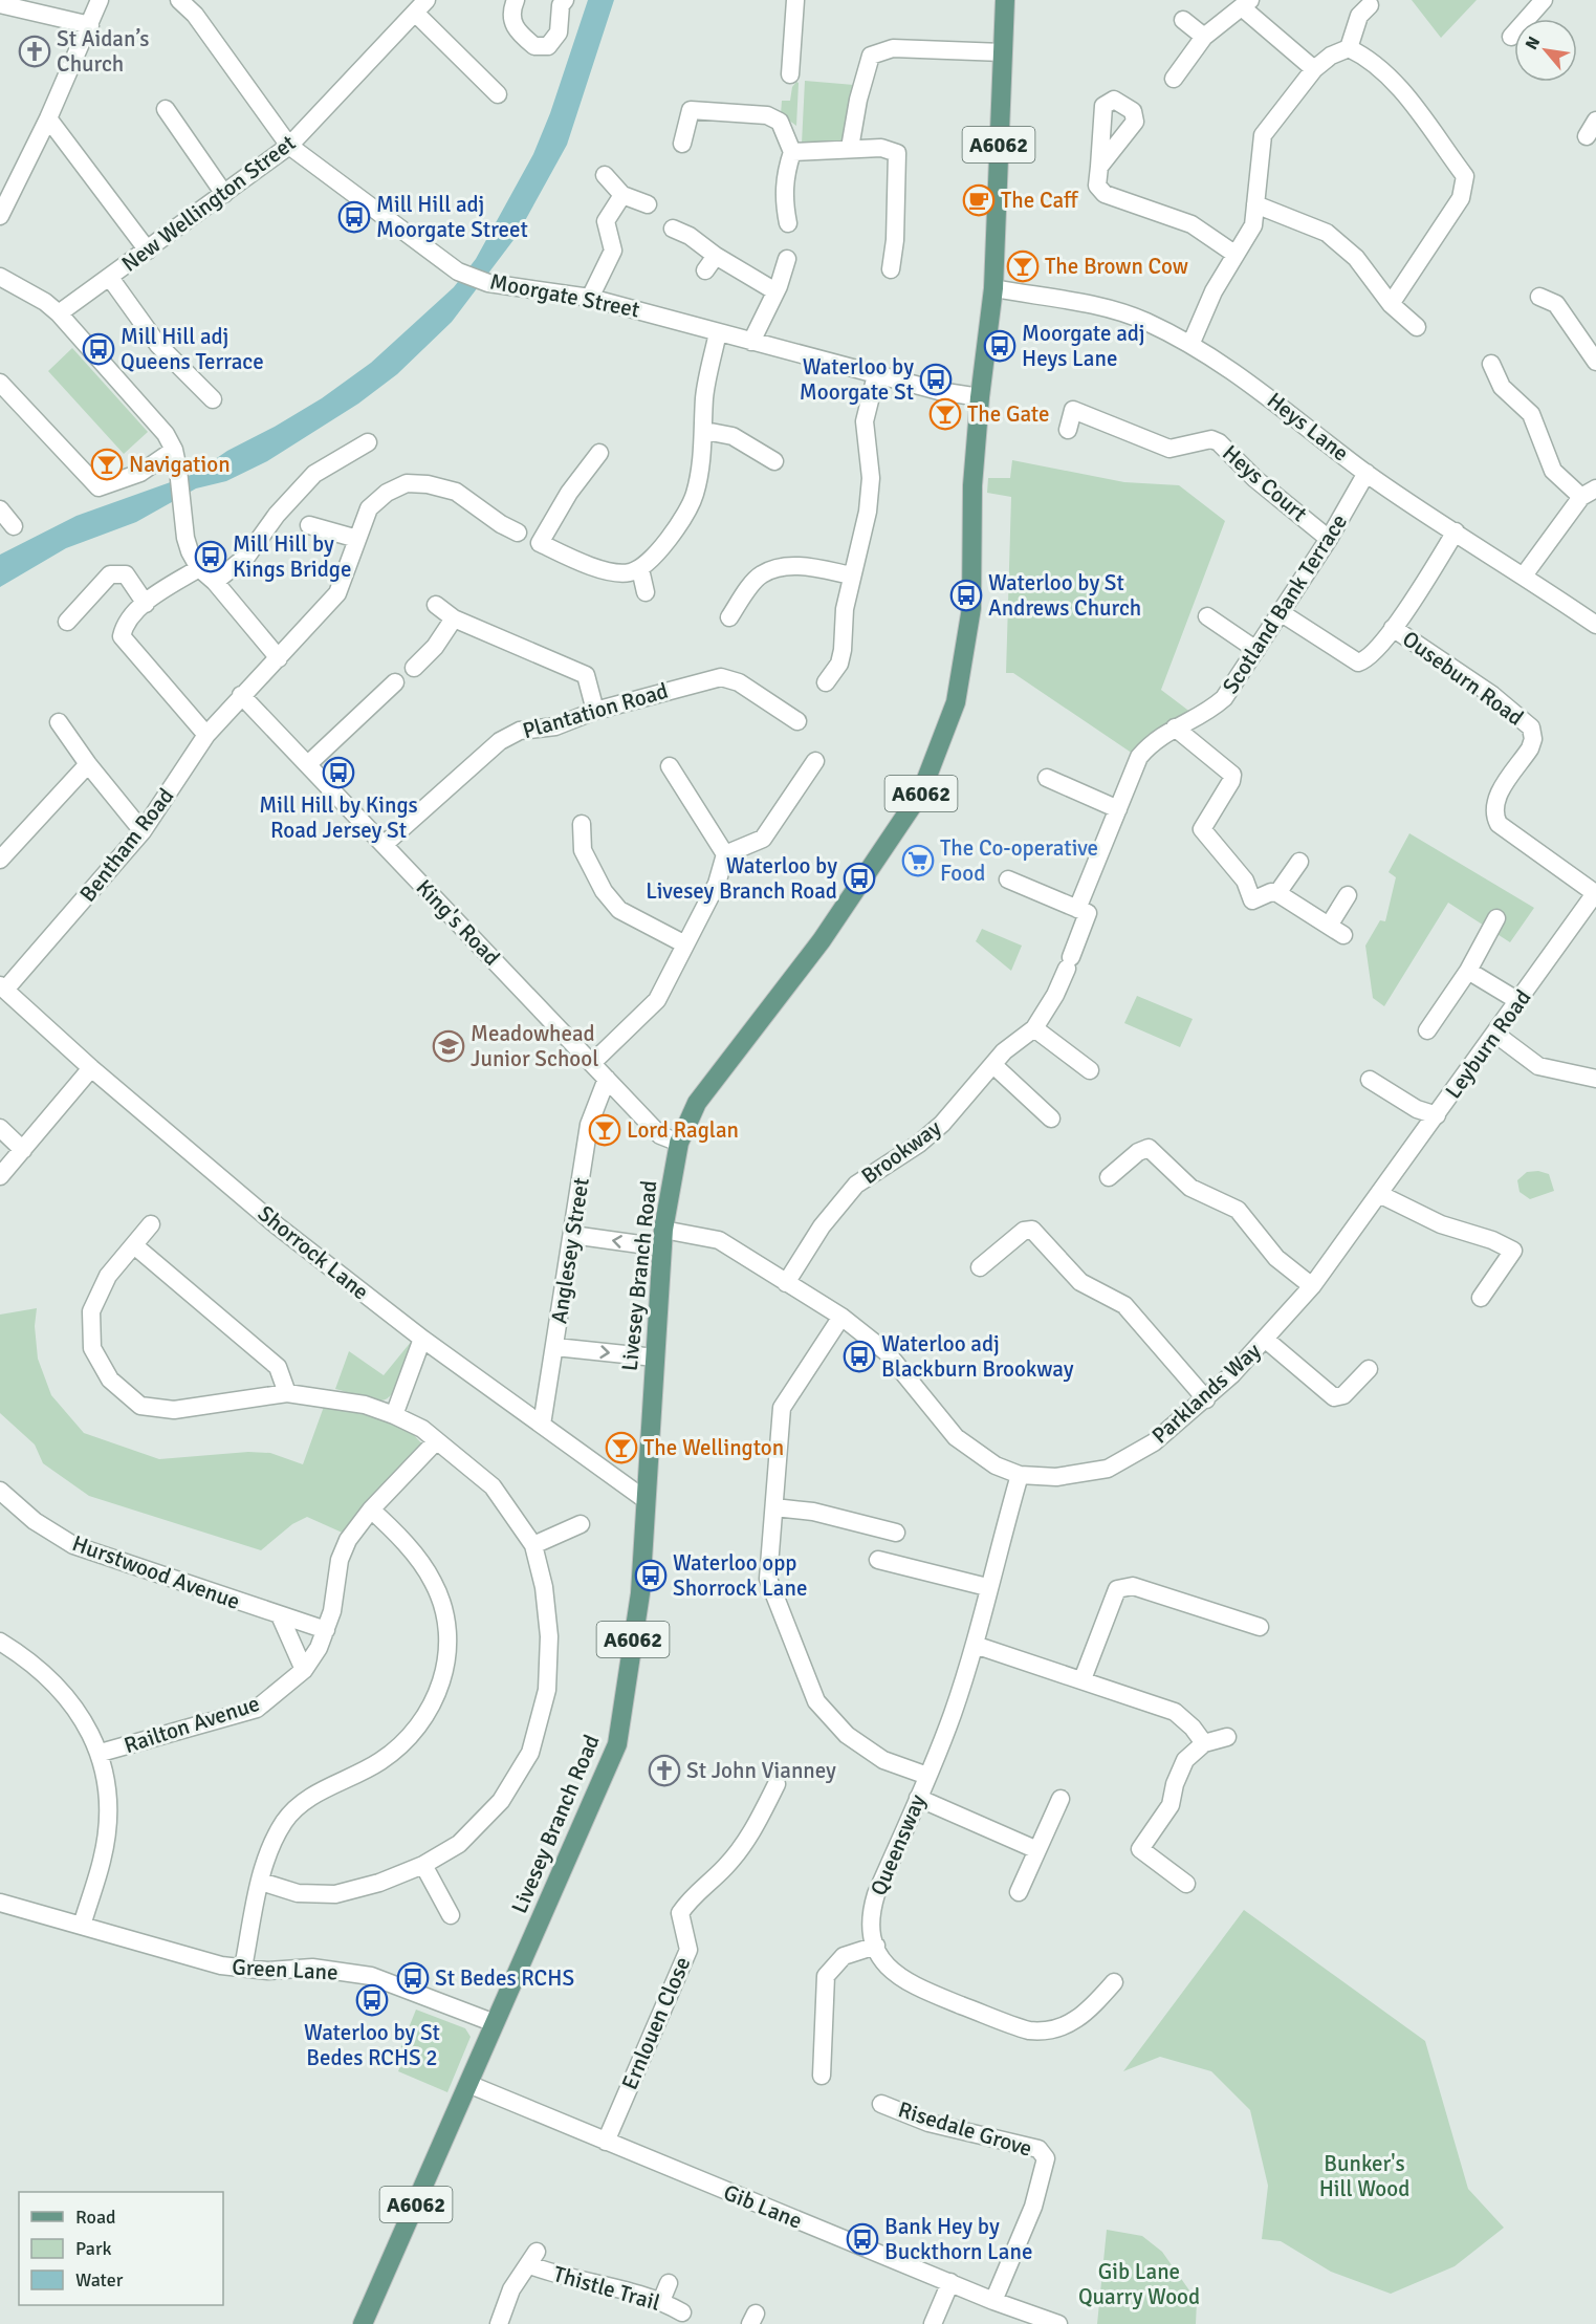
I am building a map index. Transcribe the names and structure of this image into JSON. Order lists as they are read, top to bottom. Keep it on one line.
{"streets":{"main road":["A6062","Livesey Branch Road"],"street":["New Wellington Street","Moorgate Street","Heys Lane","Heys Court","Scotland Bank Terrace","Ouseburn Road","Plantation Road","Bentham Road","King's Road","Leyburn Road","Brookway","Anglesey Street","Shorrock Lane","Parklands Way","Hurstwood Avenue","Railton Avenue","Queensway","Green Lane","Ernlouen Close","Risedale Grove","Gib Lane","Thistle Trail"]},"crossings":[["New Wellington Street","Moorgate Street"],["Moorgate Street","Livesey Branch Road"],["Heys Lane","Scotland Bank Terrace"],["Heys Lane","Livesey Branch Road"],["Heys Court","Scotland Bank Terrace"],["Scotland Bank Terrace","Brookway"],["Ouseburn Road","Leyburn Road"],["Plantation Road","King's Road"],["Bentham Road","King's Road"],["Bentham Road","Shorrock Lane"],["King's Road","Anglesey Street"],["King's Road","Livesey Branch Road"],["Leyburn Road","Parklands Way"],["Brookway","Parklands Way"],["Anglesey Street","Shorrock Lane"],["Anglesey Street","Parklands Way"],["Shorrock Lane","Livesey Branch Road"],["Livesey Branch Road","Parklands Way"],["Livesey Branch Road","Green Lane"],["Livesey Branch Road","Gib Lane"],["Parklands Way","Queensway"],["Hurstwood Avenue","Railton Avenue"],["Ernlouen Close","Gib Lane"],["Risedale Grove","Gib Lane"]],"parks":["Bunker's Hill Wood","Gib Lane Quarry Wood"],"places":{"church":["St Aidan’s Church","St John Vianney"],"cafe":["The Caff"],"bus stop":["Mill Hill adj Moorgate Street","Moorgate adj Heys Lane","Mill Hill adj Queens Terrace","Waterloo by Moorgate St","Mill Hill by Kings Bridge","Waterloo by St Andrews Church","Mill Hill by Kings Road Jersey St","Waterloo by Livesey Branch Road","Waterloo adj Blackburn Brookway","Waterloo opp Shorrock Lane","St Bedes RCHS","Waterloo by St Bedes RCHS 2","Bank Hey by Buckthorn Lane"],"bar":["The Brown Cow","The Gate","Navigation","Lord Raglan","The Wellington"],"supermarket":["The Co-operative Food"],"school or university":["Meadowhead Junior School"]},"legend":["Road","Park","Water"],"north":"top left"}
